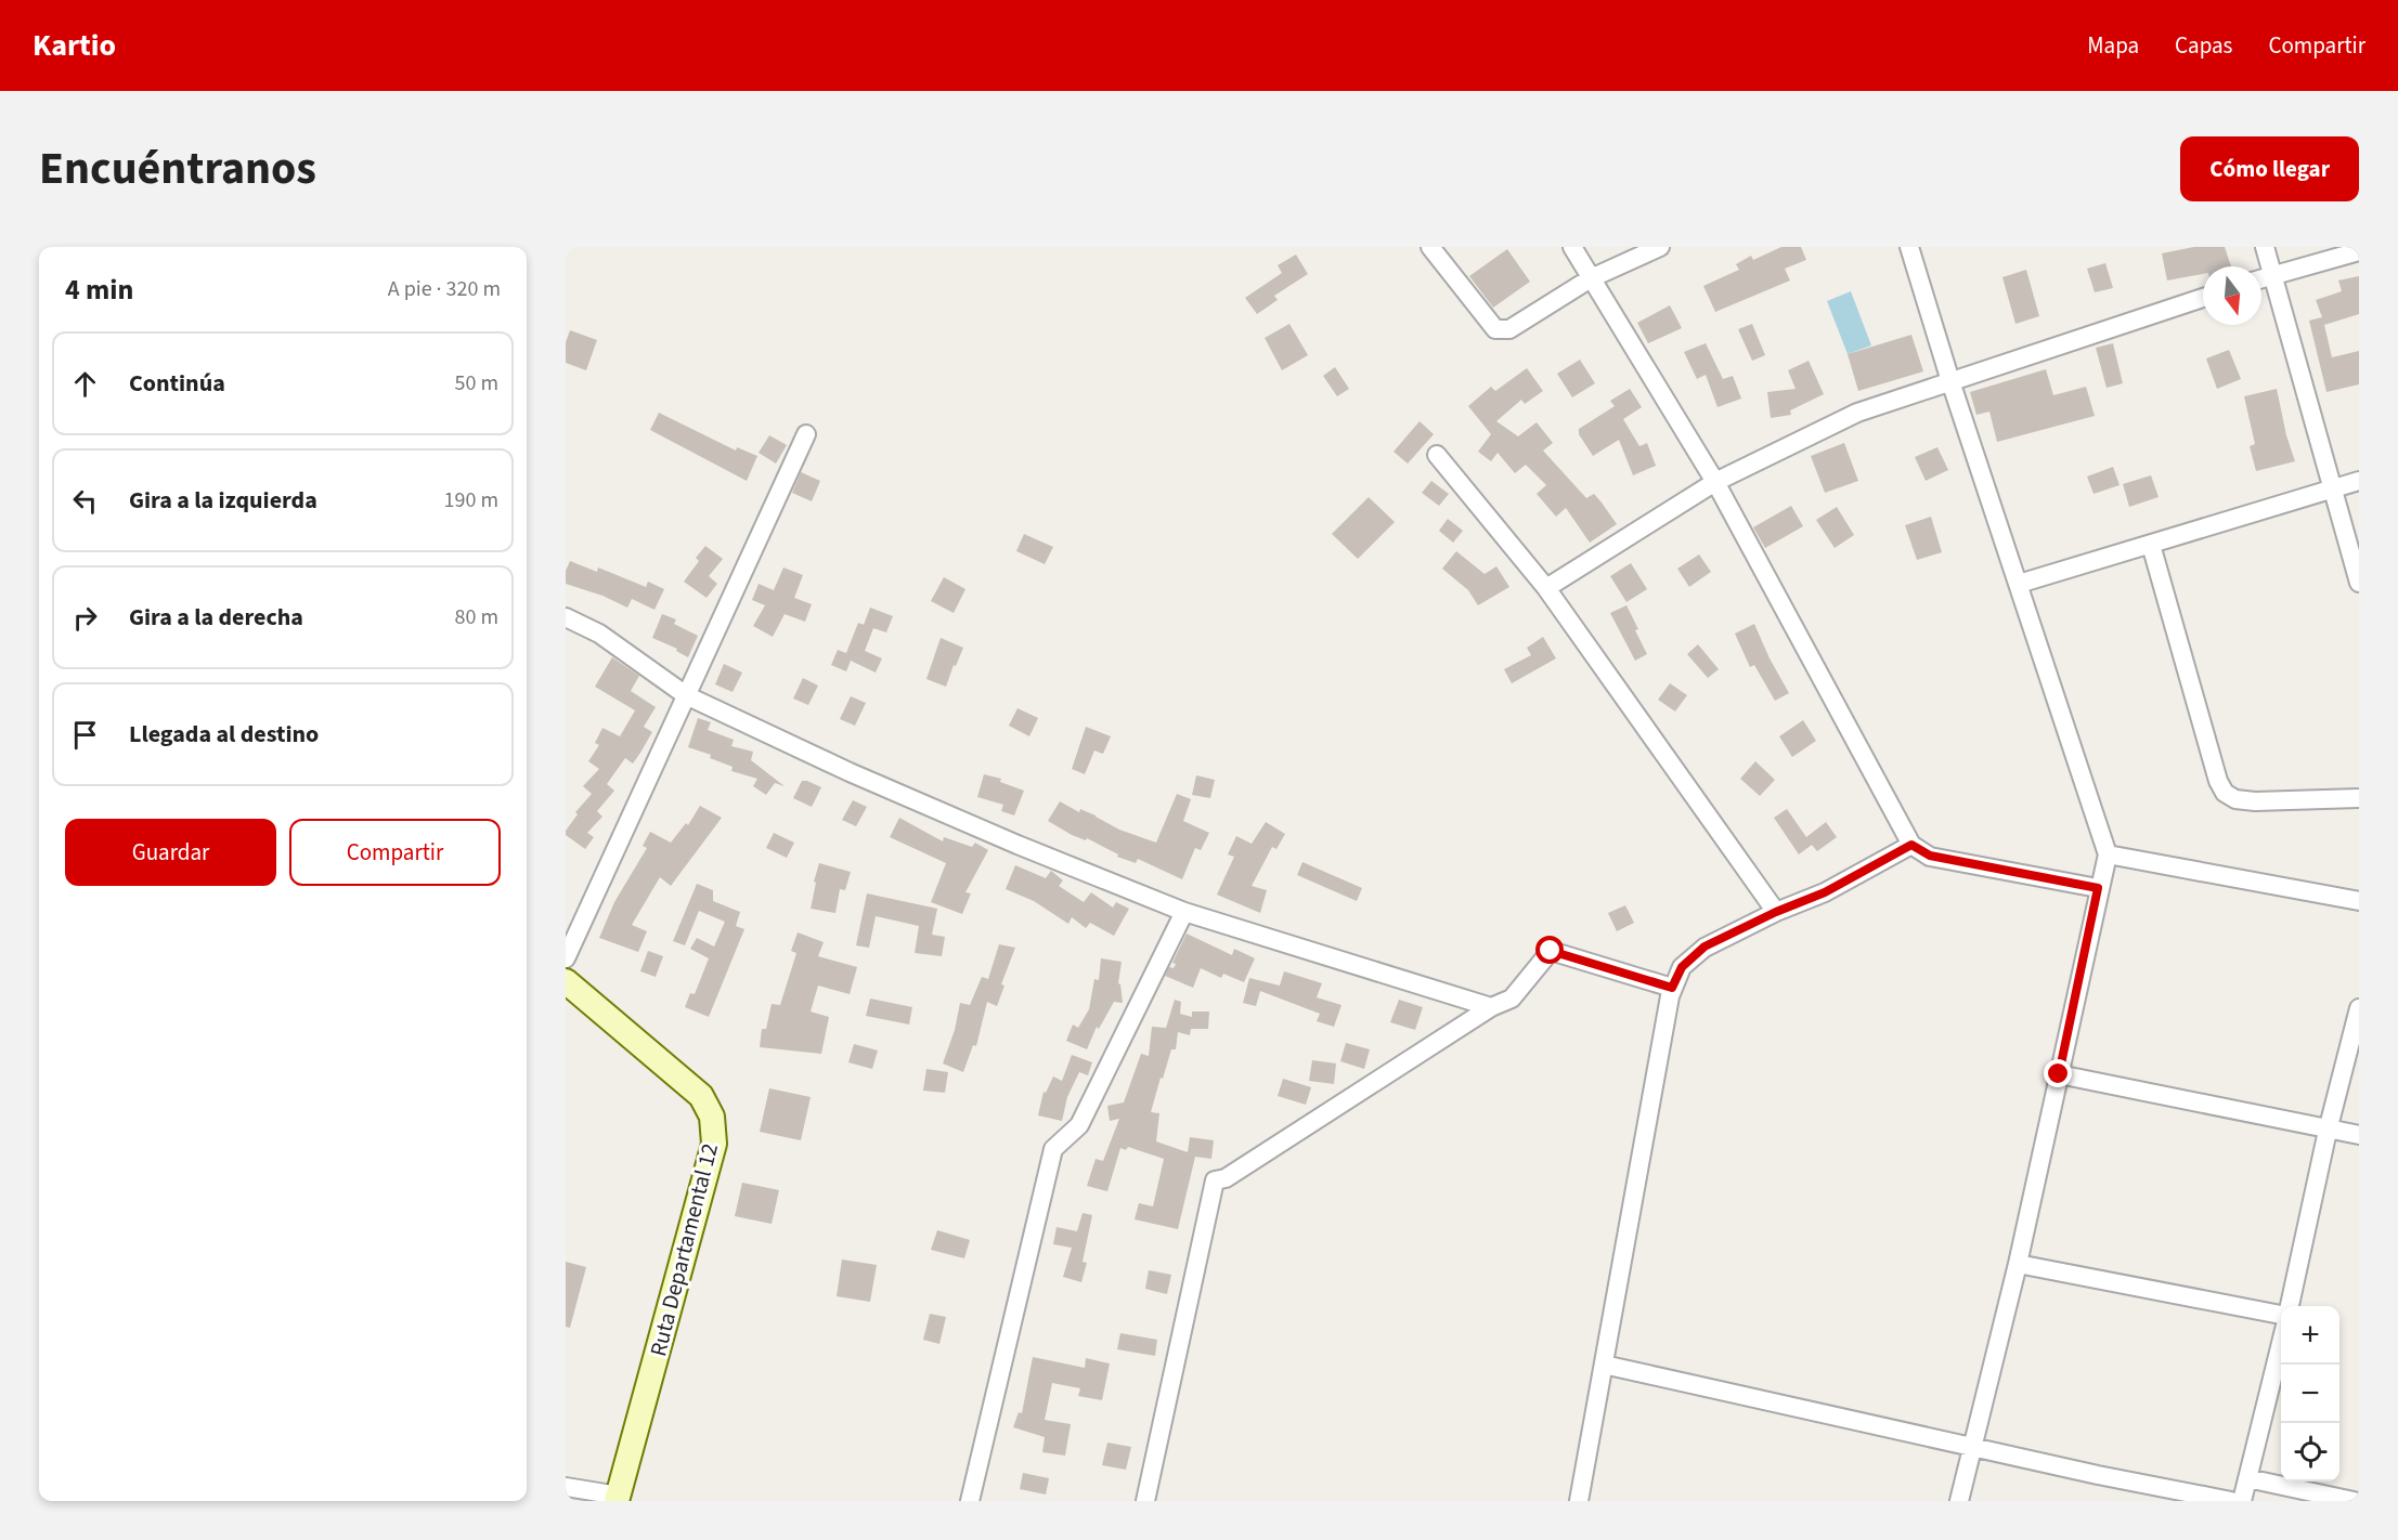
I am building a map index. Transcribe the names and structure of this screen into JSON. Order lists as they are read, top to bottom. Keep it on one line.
{"streets":{"main road":["Ruta Departamental 12"]},"north":"bottom","page":{"header":"Kartio","nav":["Mapa","Capas","Compartir"],"title":"Encuéntranos","buttons":["Cómo llegar",["Guardar","Compartir"]],"heading":["4 min","A pie · 320 m"],"list":[["Continúa","50 m"],["Gira a la izquierda","190 m"],["Gira a la derecha","80 m"],"Llegada al destino"],"map_buttons":["+","−"]}}
